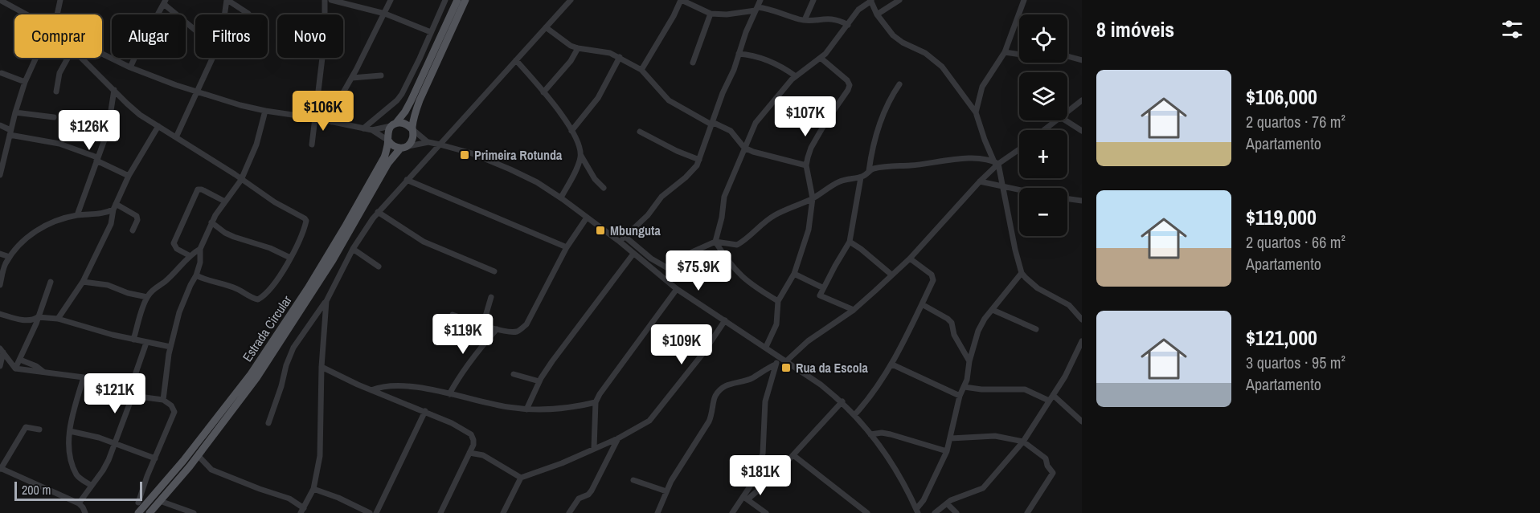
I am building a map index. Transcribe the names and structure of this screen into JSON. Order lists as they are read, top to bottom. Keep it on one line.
{"streets":{"main road":["Estrada Circular"]},"places":{"transit":["Primeira Rotunda","Mbunguta","Rua da Escola"]},"scale_bar":"200 m","page":{"heading":"8 imóveis","map_buttons":["+","−"],"chip":["Comprar","Alugar","Filtros","Novo"],"list":[{"name":"$106,000","note":"2 quartos · 76 m² · Apartamento"},{"name":"$119,000","note":"2 quartos · 66 m² · Apartamento"},{"name":"$121,000","note":"3 quartos · 95 m² · Apartamento"}],"price":["$106K","$107K","$126K","$75.9K","$119K","$109K","$121K","$181K"],"scale":"200 m"}}
